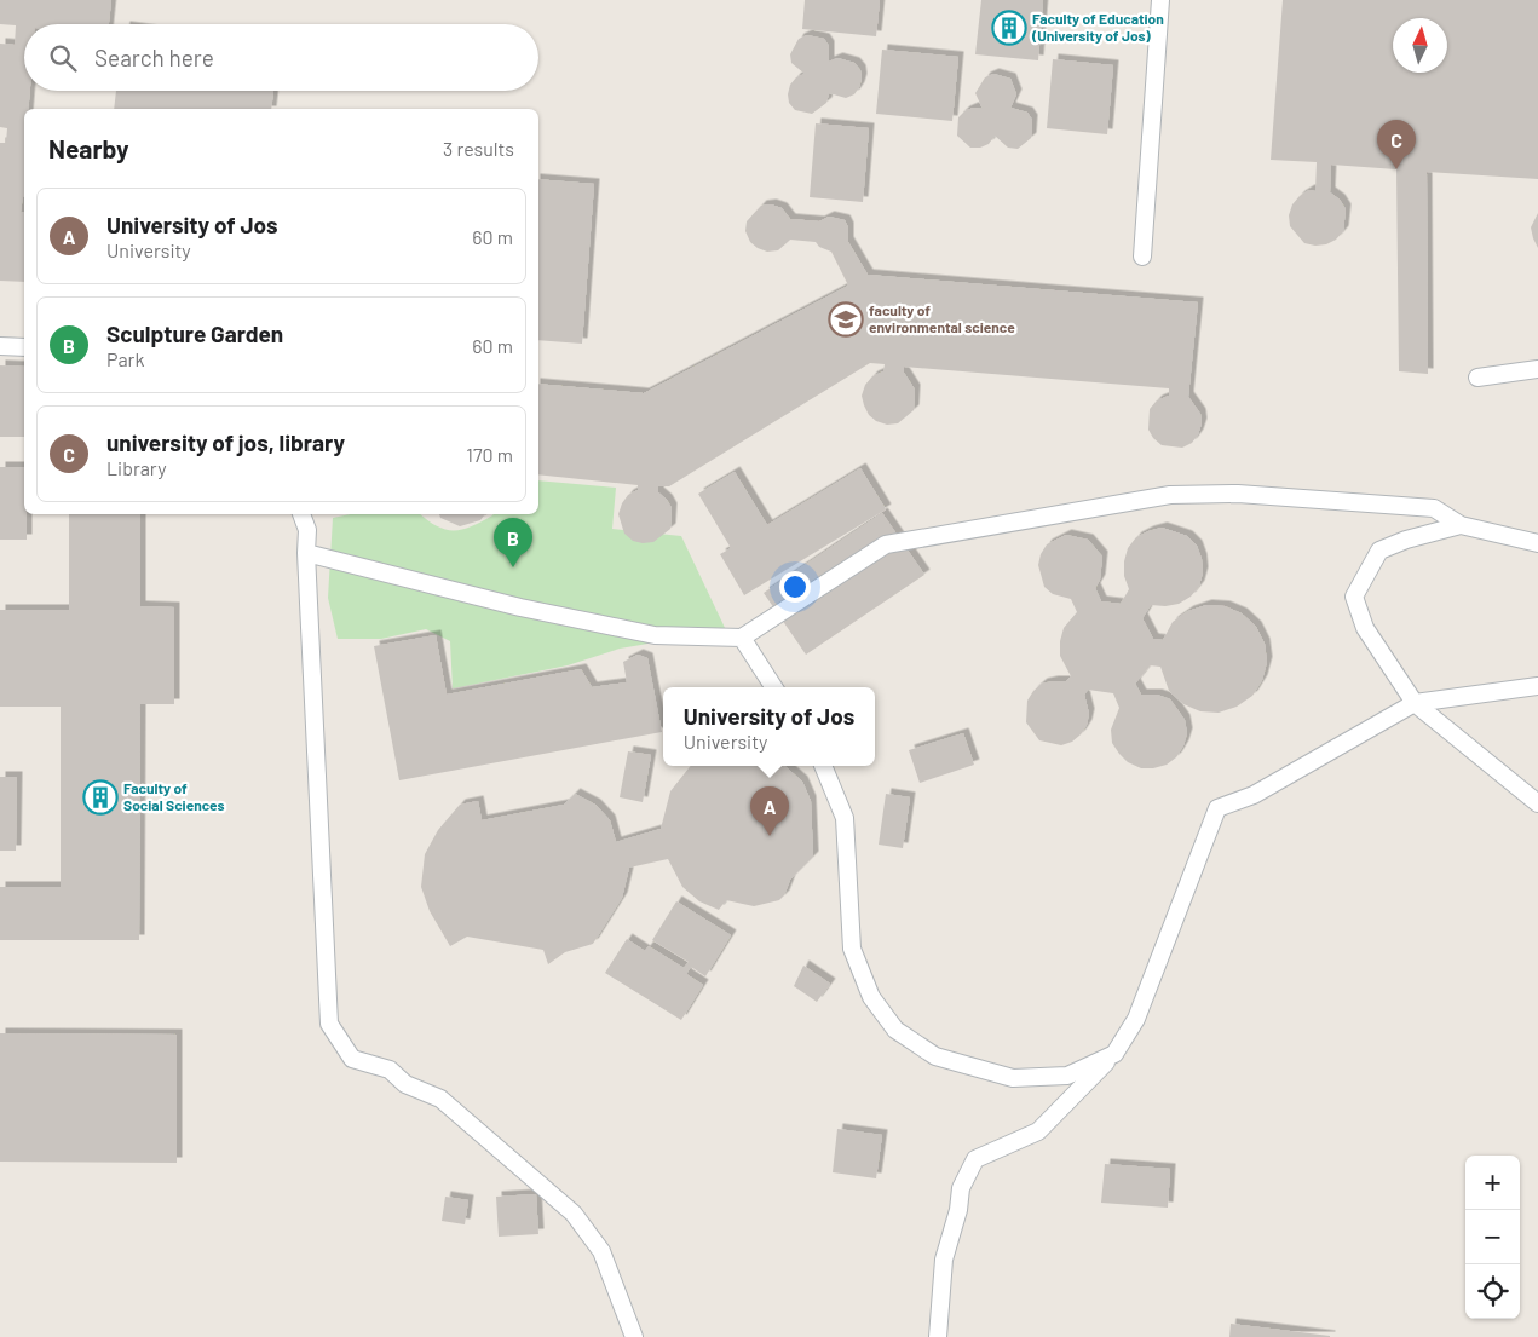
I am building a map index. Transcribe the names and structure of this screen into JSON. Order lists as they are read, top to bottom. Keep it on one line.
{"places":{"building":["Faculty of Education (University of Jos)","Faculty of Social Sciences"],"school or university":["faculty of environmental science"]},"north":"top","page":{"search":"Search here","heading":["Nearby","3 results"],"pins":["C","B","A"],"list":[{"mark":"A","name":"University of Jos","note":"University","value":"60 m"},{"mark":"B","name":"Sculpture Garden","note":"Park","value":"60 m"},{"mark":"C","name":"university of jos, library","note":"Library","value":"170 m"}],"popup":["University of Jos","University"],"map_buttons":["+","−"]}}
